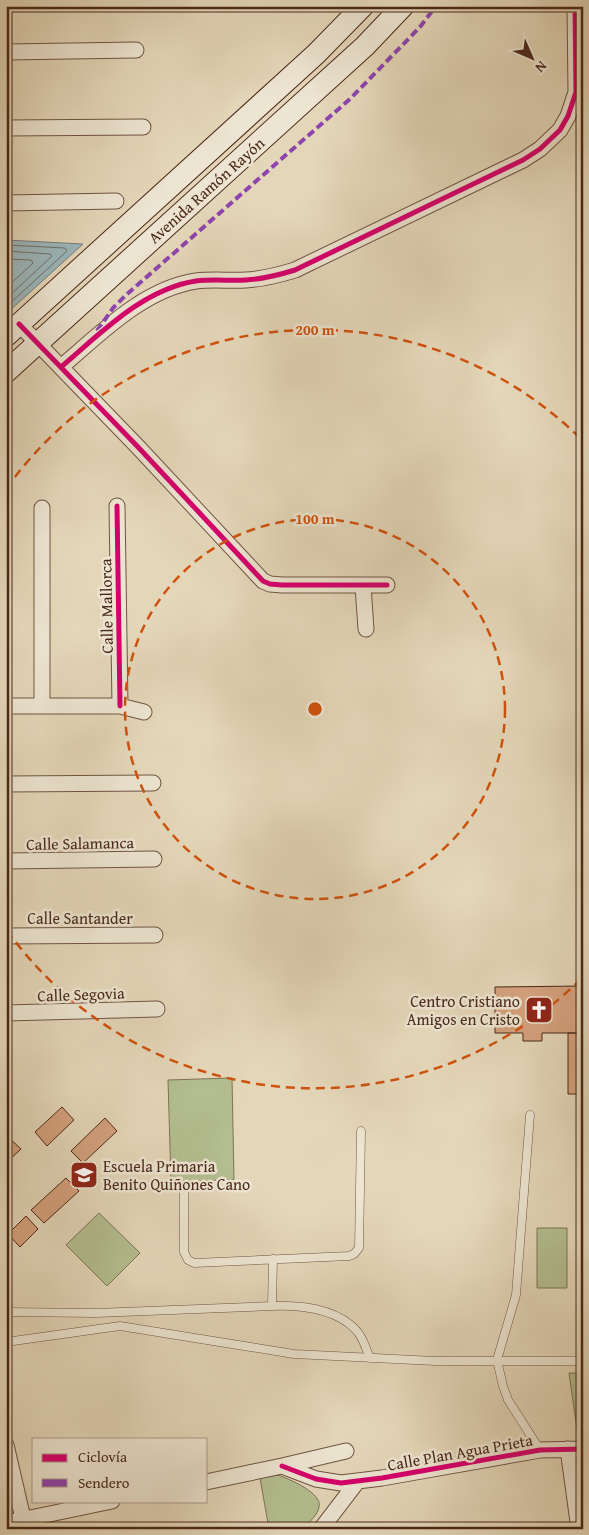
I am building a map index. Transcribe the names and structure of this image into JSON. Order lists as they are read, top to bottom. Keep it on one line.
{"streets":{"main road":["Avenida Ramón Rayón"],"street":["Calle Mallorca","Calle Salamanca","Calle Santander","Calle Segovia","Calle Plan Agua Prieta"]},"places":{"church":["Centro Cristiano Amigos en Cristo"],"school or university":["Escuela Primaria Benito Quiñones Cano"]},"legend":["Ciclovía","Sendero"],"north":"bottom right","rings":["200 m","100 m"]}
